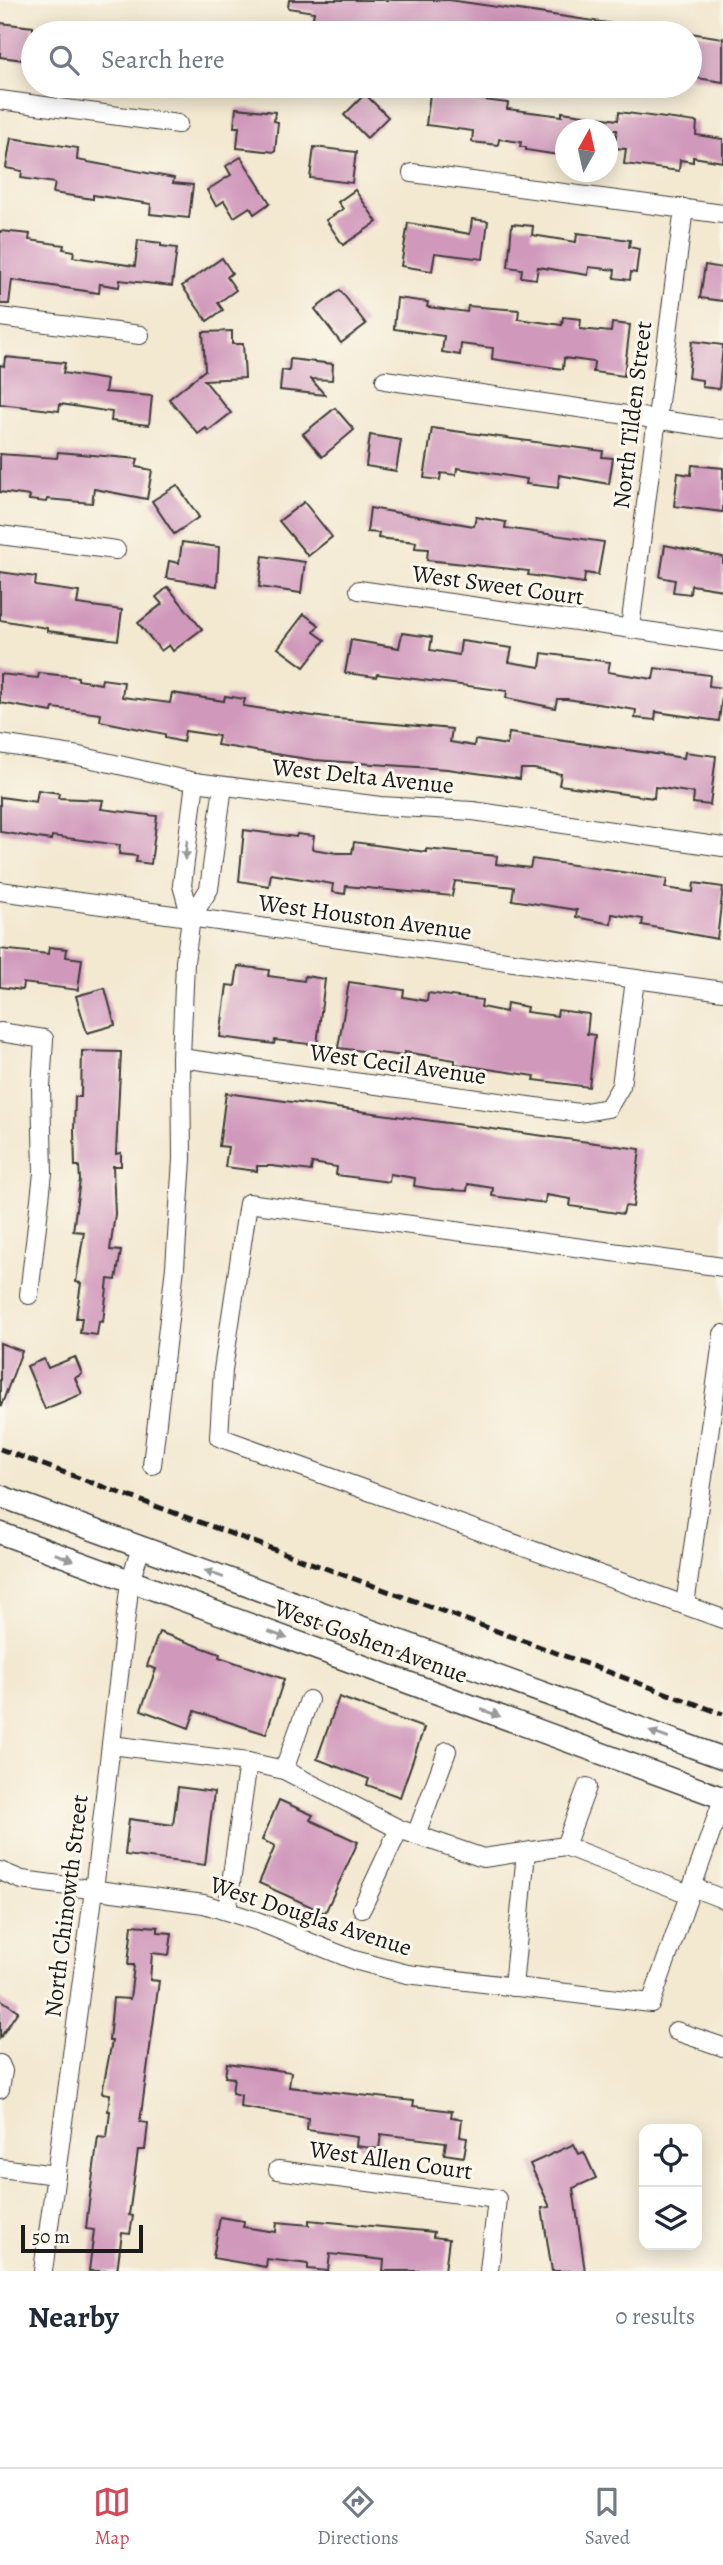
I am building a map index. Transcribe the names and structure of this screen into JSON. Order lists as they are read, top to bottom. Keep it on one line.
{"streets":{"main road":["West Goshen Avenue"],"street":["North Tilden Street","West Sweet Court","West Delta Avenue","West Houston Avenue","West Cecil Avenue","North Chinowth Street","West Douglas Avenue","West Allen Court"]},"crossings":[["North Tilden Street","West Sweet Court"],["West Houston Avenue","West Cecil Avenue"],["West Goshen Avenue","North Chinowth Street"],["North Chinowth Street","West Douglas Avenue"]],"scale_bar":"50 m","north":"top","page":{"search":"Search here","scale":"50 m","heading":["Nearby","0 results"],"nav":["Map","Directions","Saved"]}}
